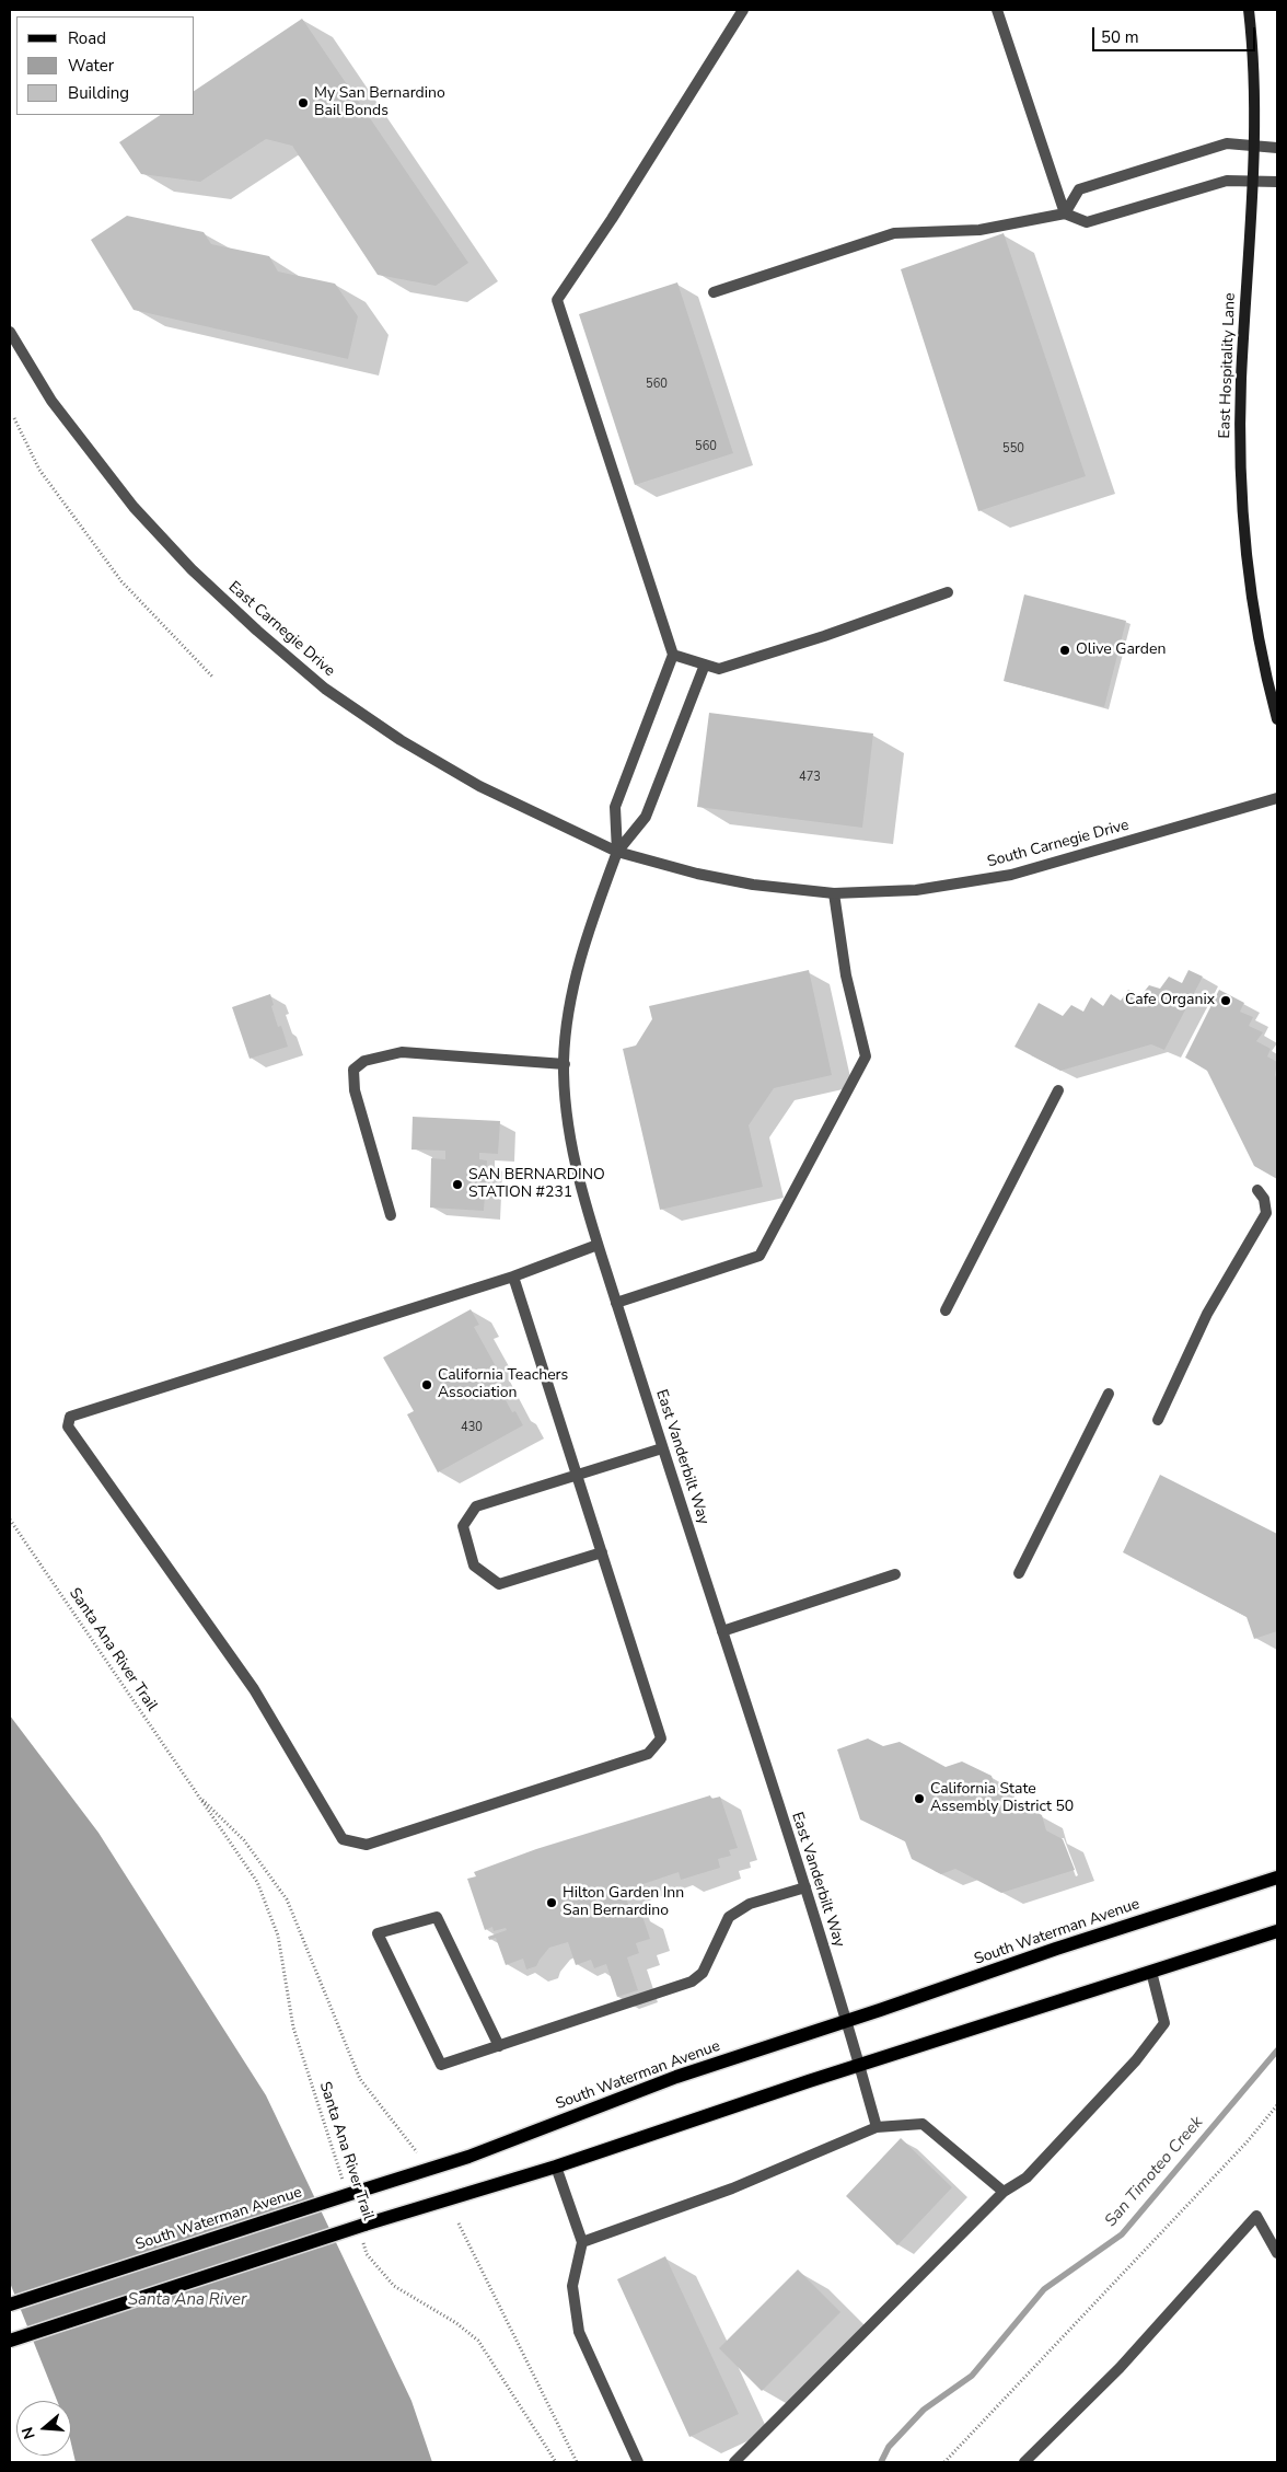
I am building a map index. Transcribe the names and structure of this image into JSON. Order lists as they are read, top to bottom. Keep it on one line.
{"streets":{"main road":["East Hospitality Lane","South Waterman Avenue"],"street":["East Carnegie Drive","South Carnegie Drive","East Vanderbilt Way"],"path":["Santa Ana River Trail"]},"crossings":[["East Carnegie Drive","South Carnegie Drive"],["East Carnegie Drive","East Vanderbilt Way"],["South Carnegie Drive","East Vanderbilt Way"],["East Vanderbilt Way","South Waterman Avenue"]],"water":["San Timoteo Creek","Santa Ana River"],"places":["My San Bernardino Bail Bonds","Olive Garden","Cafe Organix","SAN BERNARDINO STATION #231","California Teachers Association","California State Assembly District 50","Hilton Garden Inn San Bernardino"],"house_numbers":["560","560","550","473","430"],"legend":["Road","Water","Building"],"scale_bar":"50 m","north":"left"}
